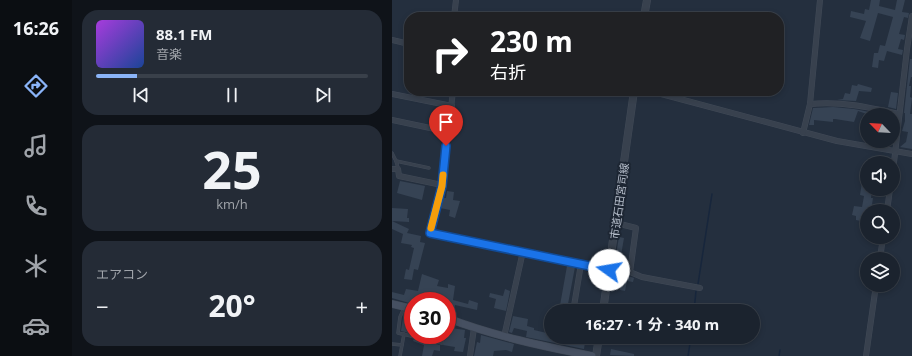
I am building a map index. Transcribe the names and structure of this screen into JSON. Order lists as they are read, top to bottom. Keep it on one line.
{"streets":{"street":["市道石田宮司線"]},"north":"top left","page":{"tabs":"16:26","turn":["230 m","右折"],"song":["88.1 FM","音楽"],"tile":[["25","km/h"],"エアコン"],"heat":["−","20°","+"],"limit":"30","trip":"16:27 · 1 分 · 340 m"}}
